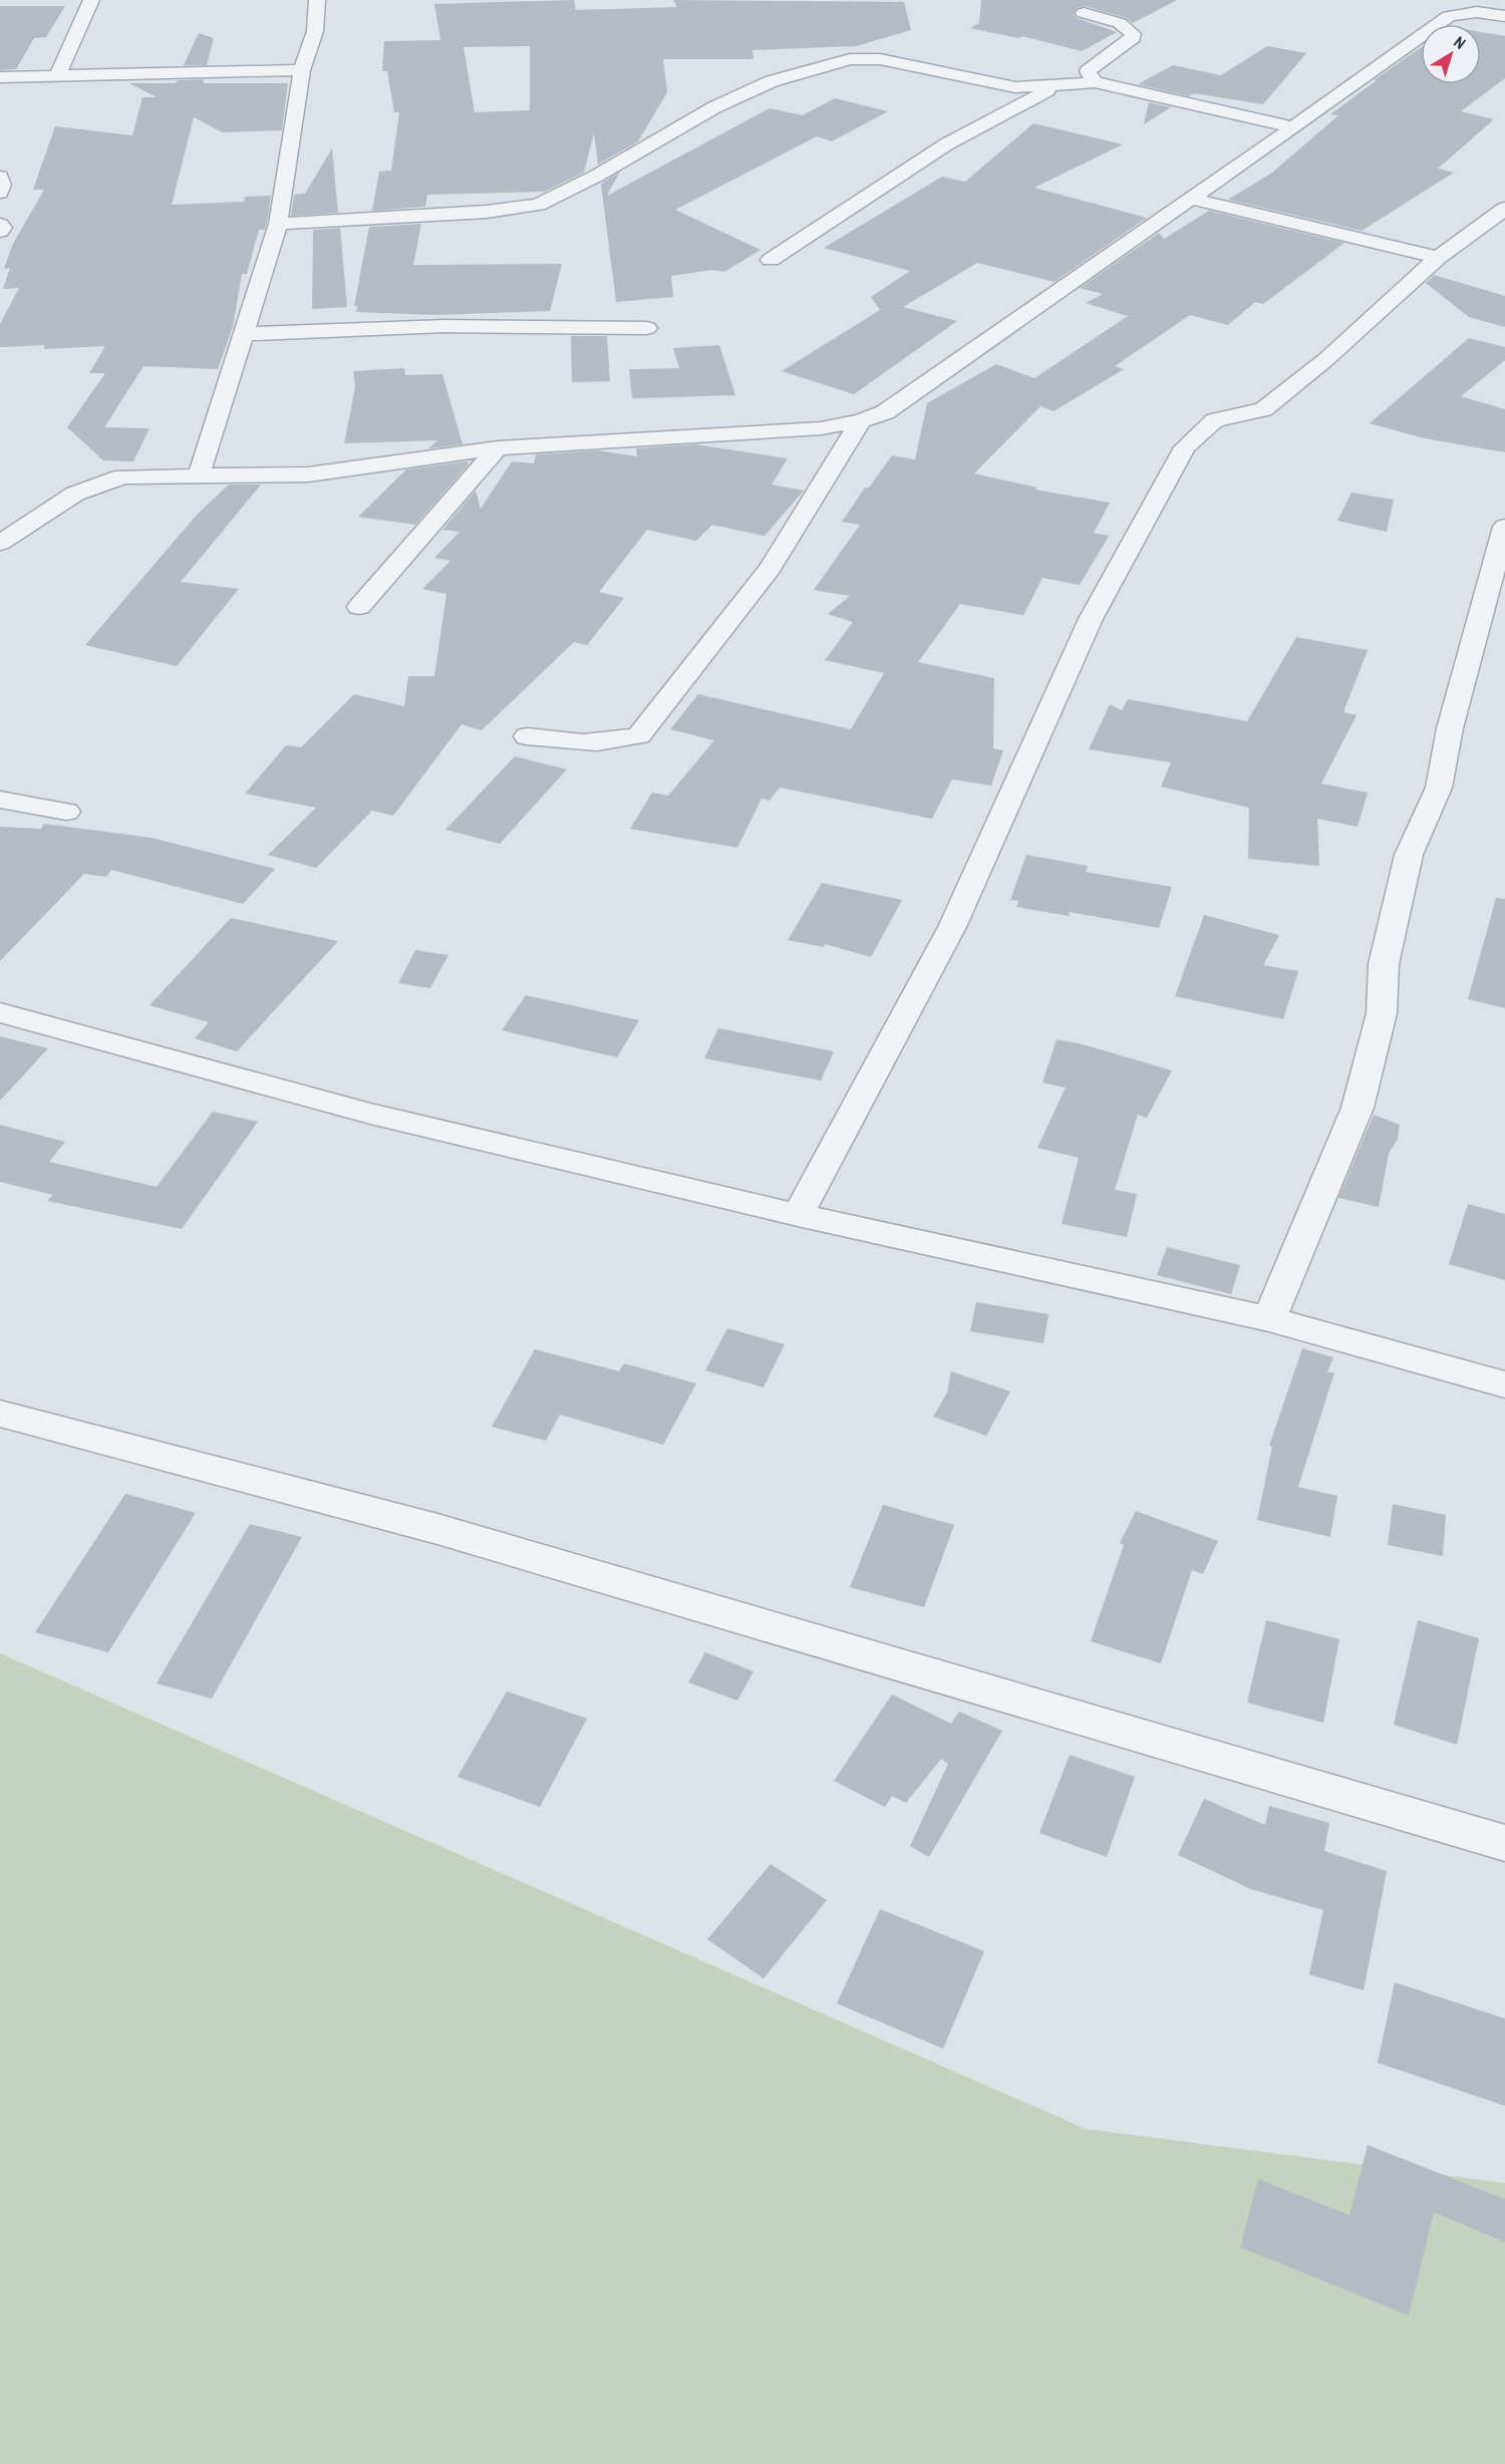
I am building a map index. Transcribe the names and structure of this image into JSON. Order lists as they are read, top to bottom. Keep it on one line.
{"north":"top right"}
